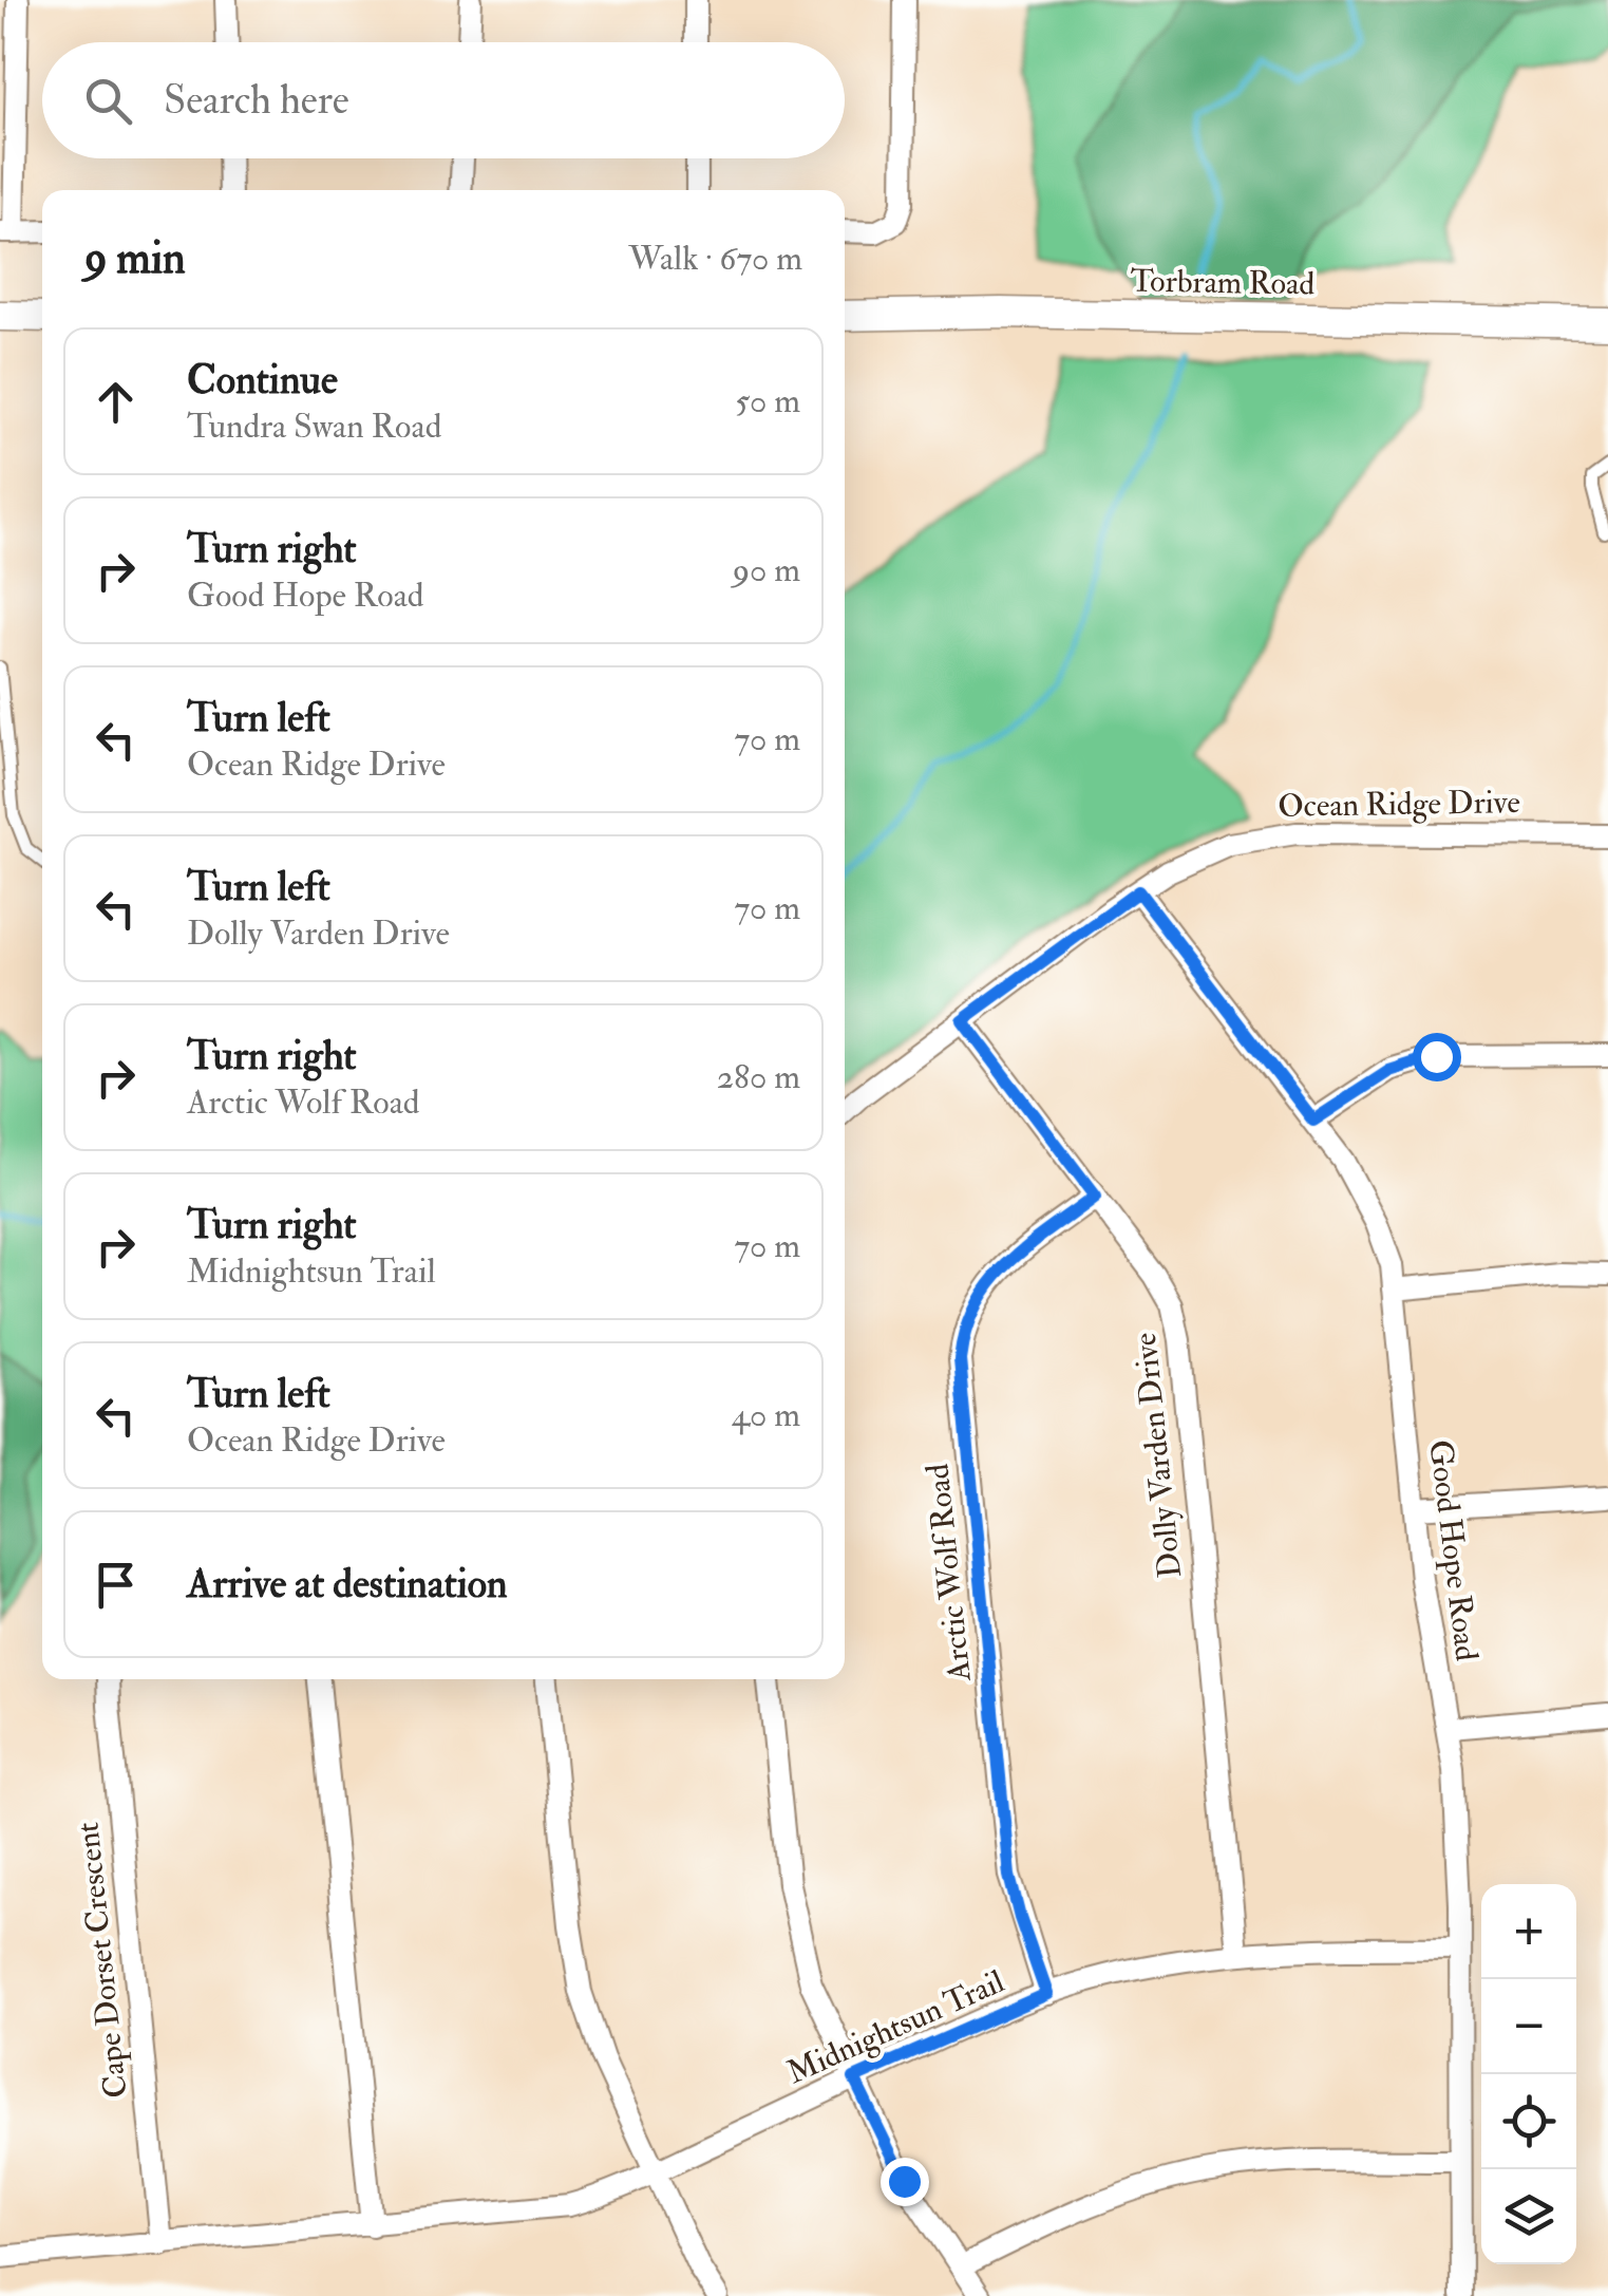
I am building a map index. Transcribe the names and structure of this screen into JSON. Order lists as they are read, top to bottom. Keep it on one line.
{"streets":{"main road":["Torbram Road"],"street":["Ocean Ridge Drive","Dolly Varden Drive","Good Hope Road","Arctic Wolf Road","Cape Dorset Crescent","Midnightsun Trail"]},"crossings":[["Ocean Ridge Drive","Dolly Varden Drive"],["Ocean Ridge Drive","Good Hope Road"],["Dolly Varden Drive","Arctic Wolf Road"],["Dolly Varden Drive","Midnightsun Trail"],["Good Hope Road","Midnightsun Trail"],["Arctic Wolf Road","Midnightsun Trail"],["Cape Dorset Crescent","Midnightsun Trail"]],"page":{"search":"Search here","heading":["9 min","Walk · 670 m"],"list":[["Continue","Tundra Swan Road","50 m"],["Turn right","Good Hope Road","90 m"],["Turn left","Ocean Ridge Drive","70 m"],["Turn left","Dolly Varden Drive","70 m"],["Turn right","Arctic Wolf Road","280 m"],["Turn right","Midnightsun Trail","70 m"],["Turn left","Ocean Ridge Drive","40 m"],"Arrive at destination"],"map_buttons":["+","−"]}}
